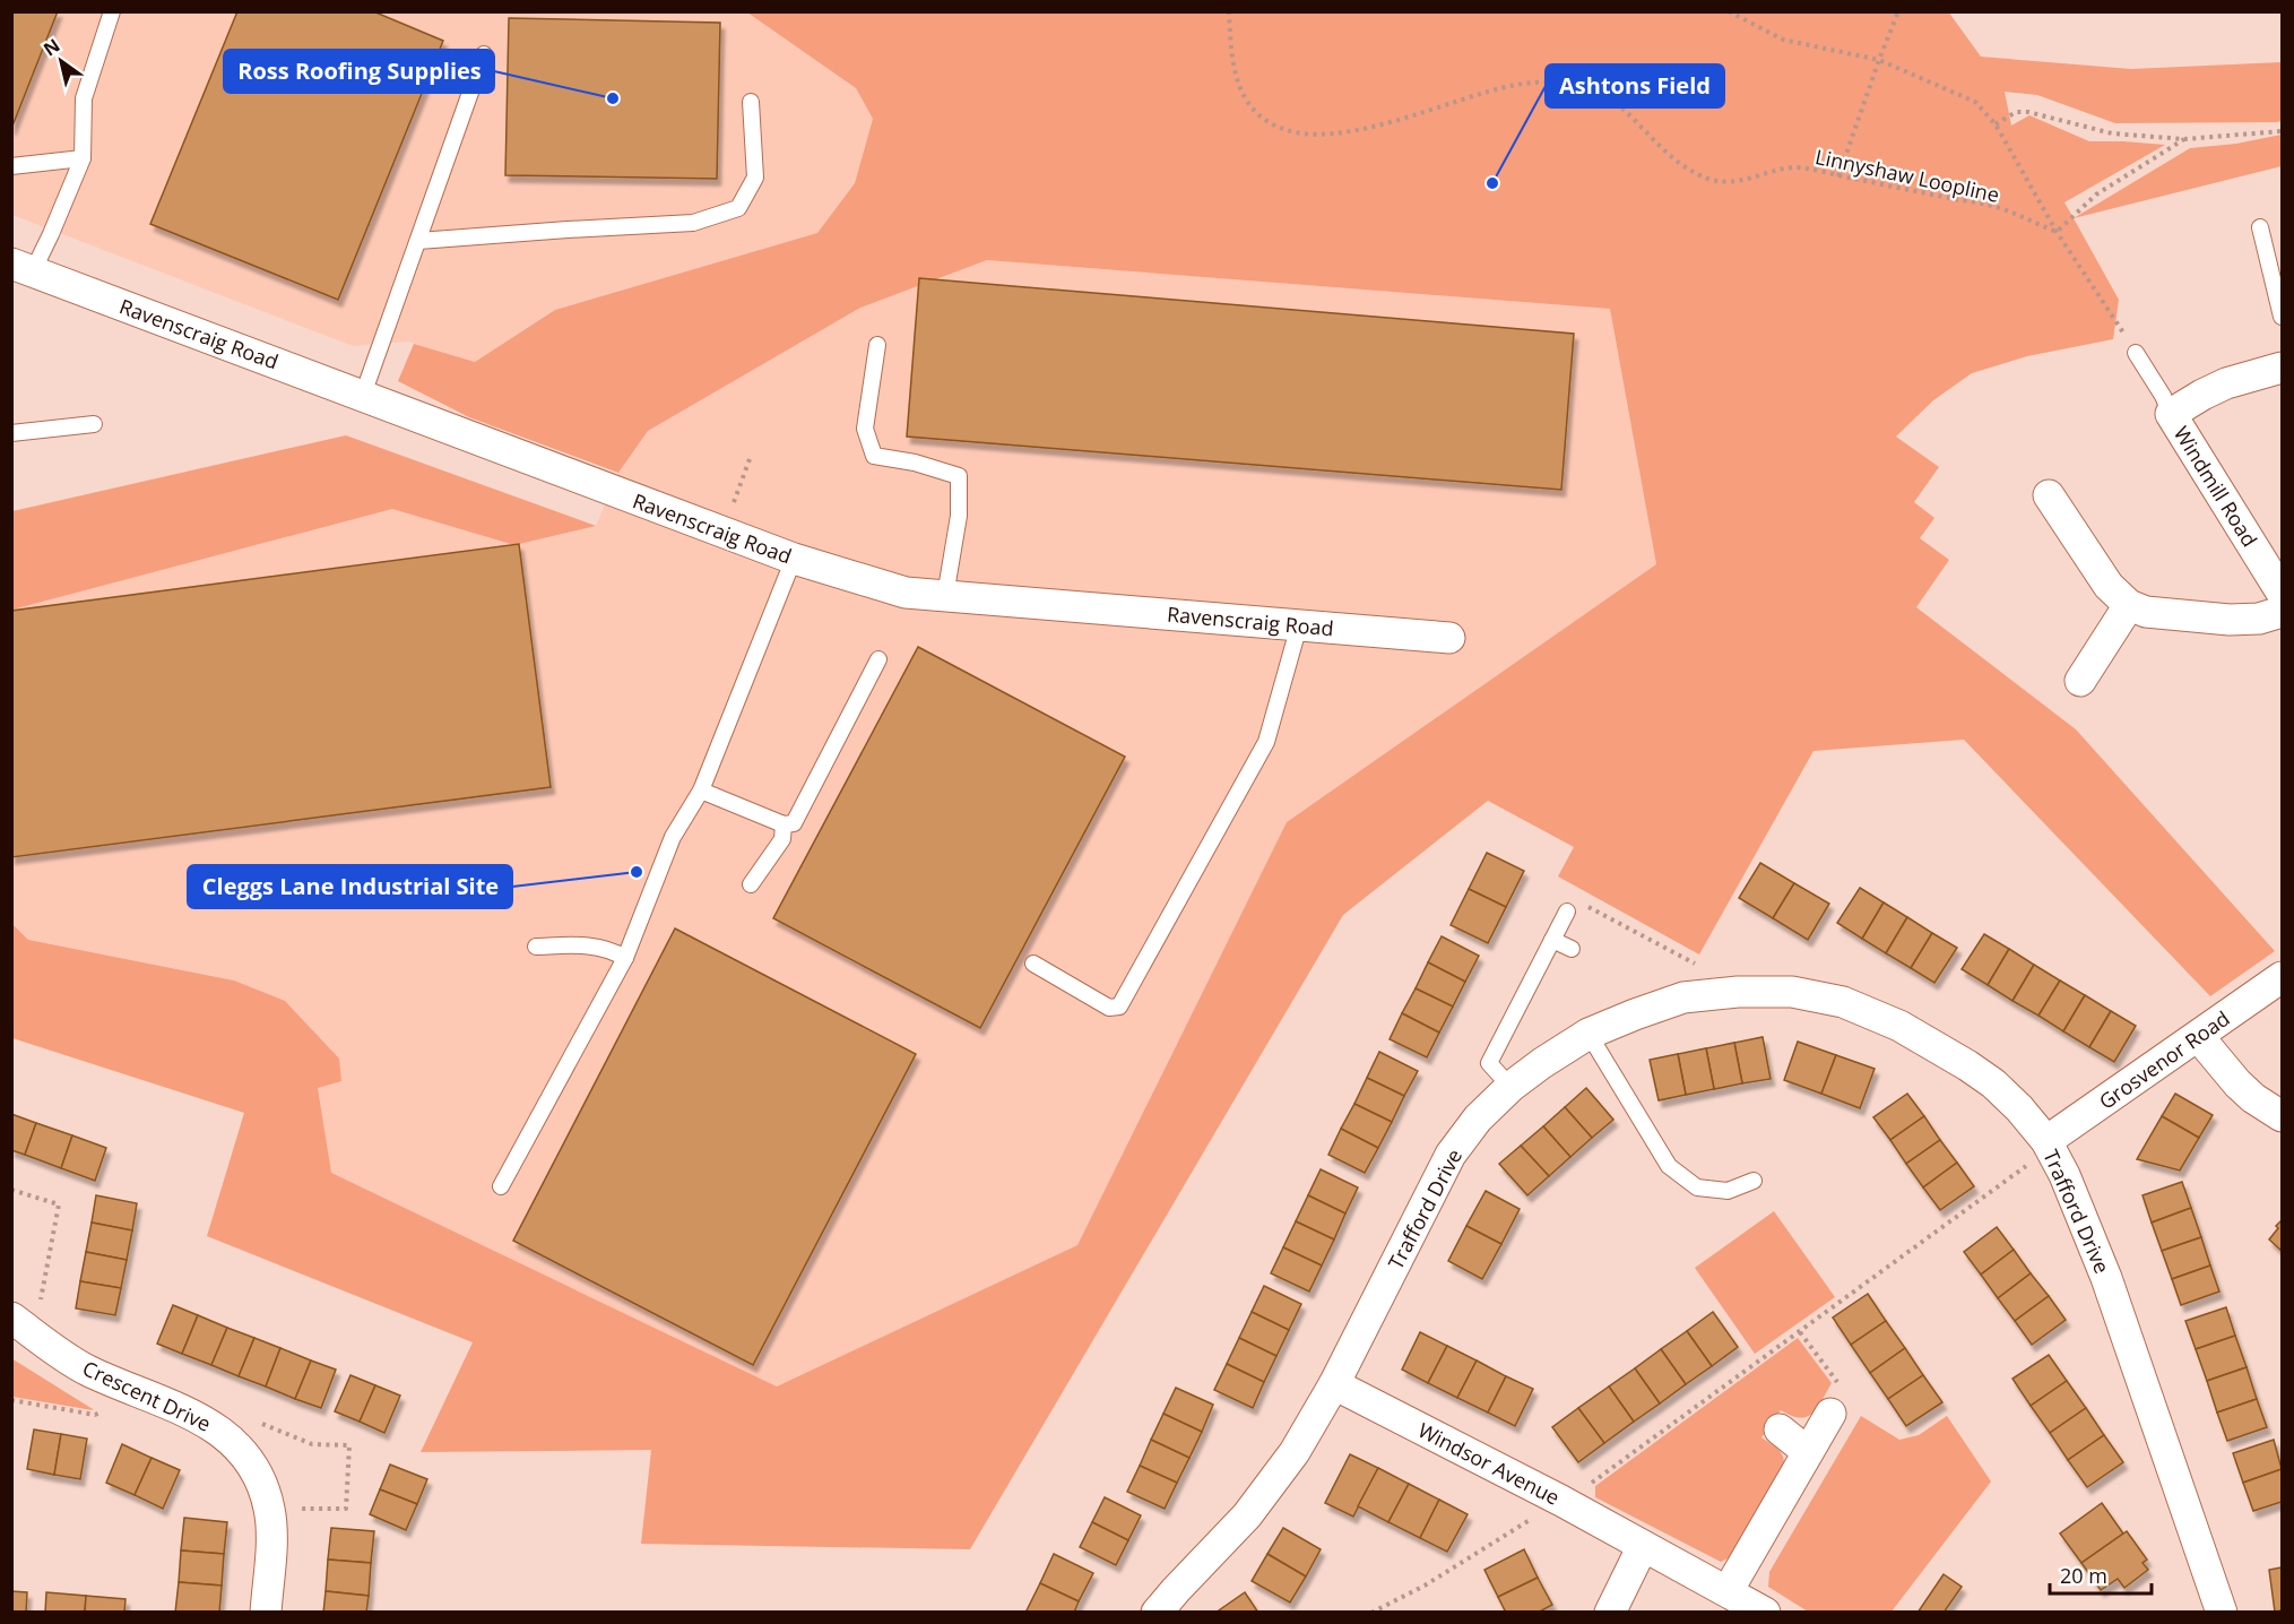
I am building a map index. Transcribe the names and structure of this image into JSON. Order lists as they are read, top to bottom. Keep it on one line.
{"streets":{"street":["Ravenscraig Road","Windmill Road","Grosvenor Road","Trafford Drive","Crescent Drive","Windsor Avenue"],"path":["Linnyshaw Loopline"]},"crossings":[["Grosvenor Road","Trafford Drive"],["Trafford Drive","Windsor Avenue"]],"places":["Ross Roofing Supplies","Ashtons Field","Cleggs Lane Industrial Site"],"scale_bar":"20 m","north":"top left"}
